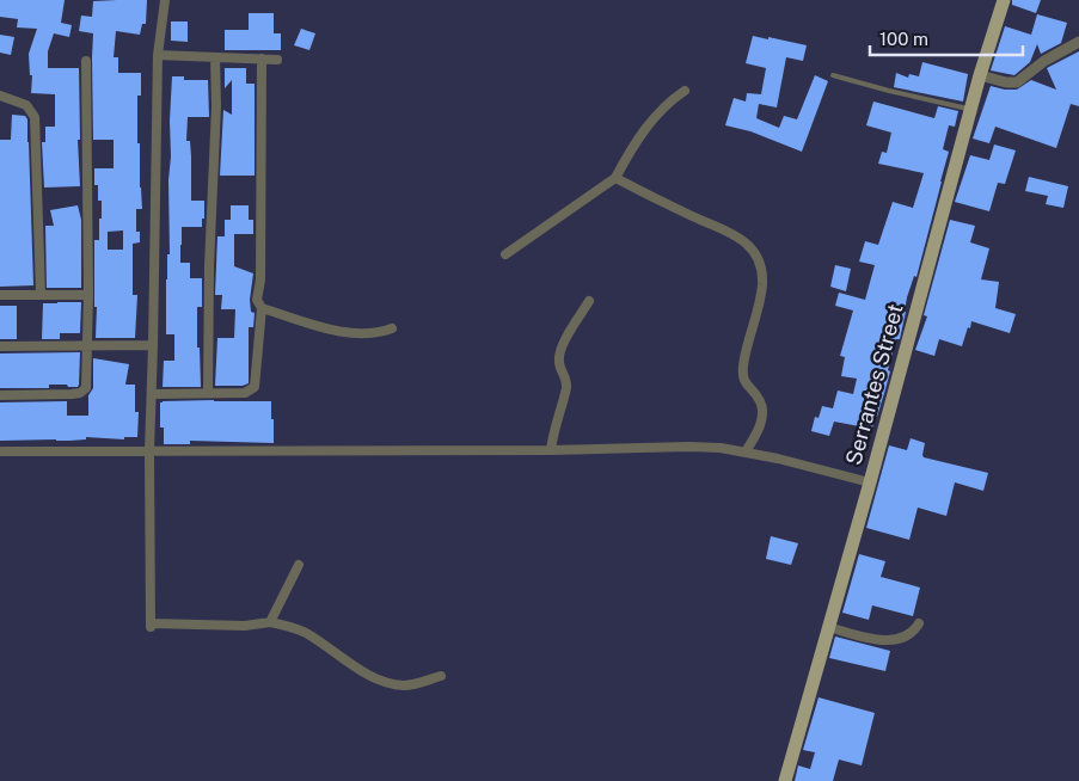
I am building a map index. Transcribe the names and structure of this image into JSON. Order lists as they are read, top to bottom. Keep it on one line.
{"streets":{"main road":["Serrantes Street"]},"scale_bar":"100 m"}
